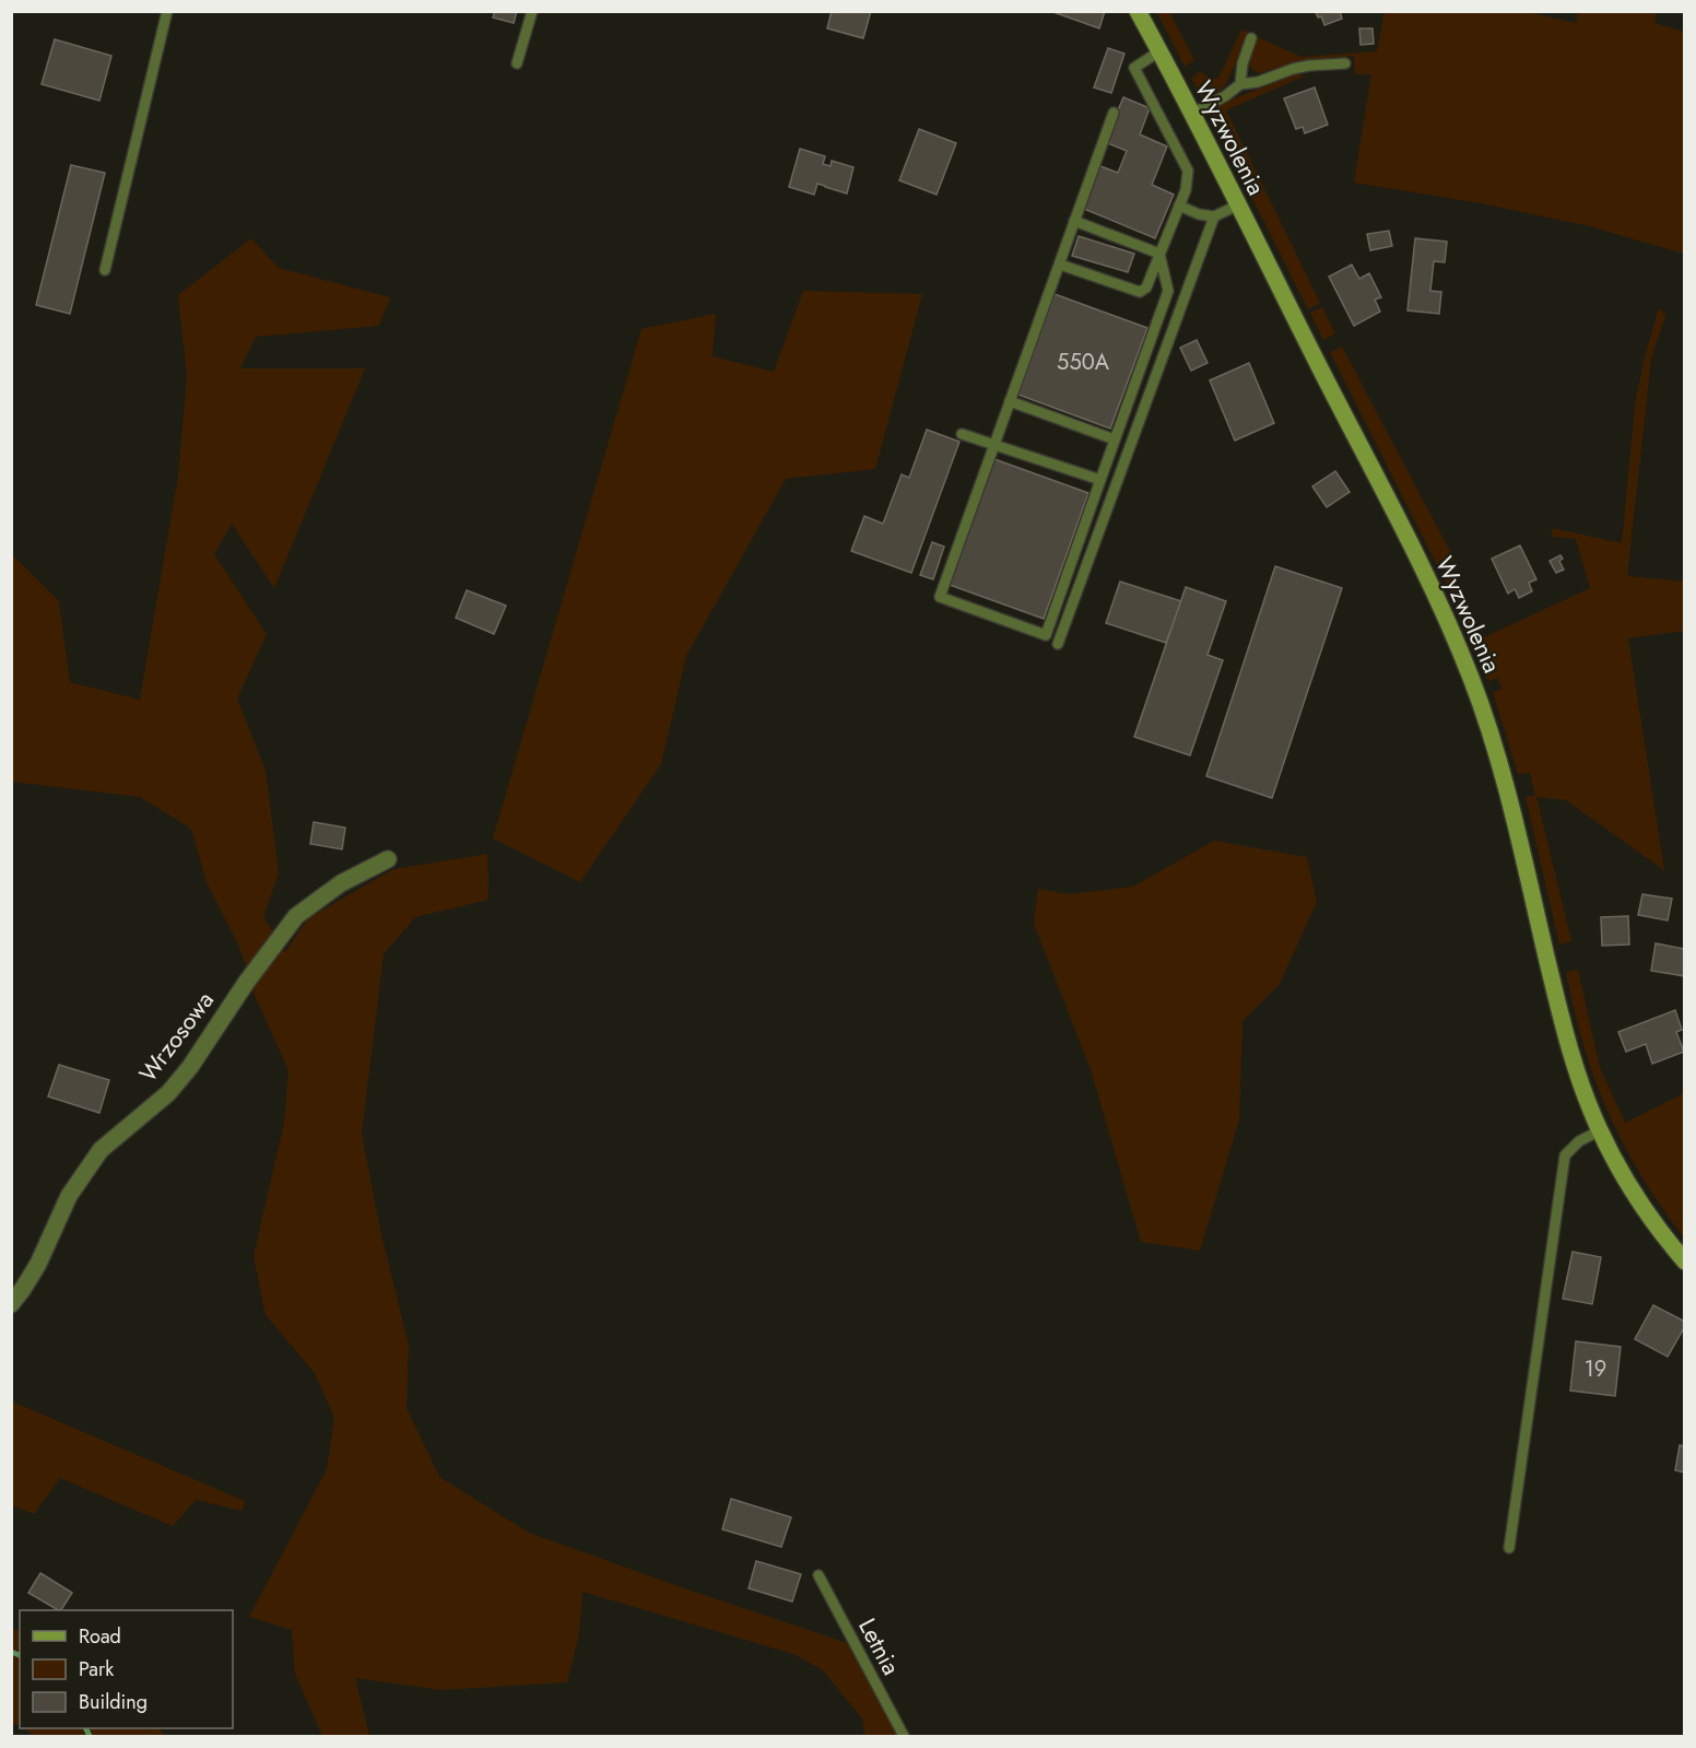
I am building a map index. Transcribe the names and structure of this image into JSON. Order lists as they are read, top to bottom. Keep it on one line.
{"streets":{"street":["Wyzwolenia","Wrzosowa"],"lane":["Letnia"]},"house_numbers":["550A","19"],"legend":["Road","Park","Building"]}
